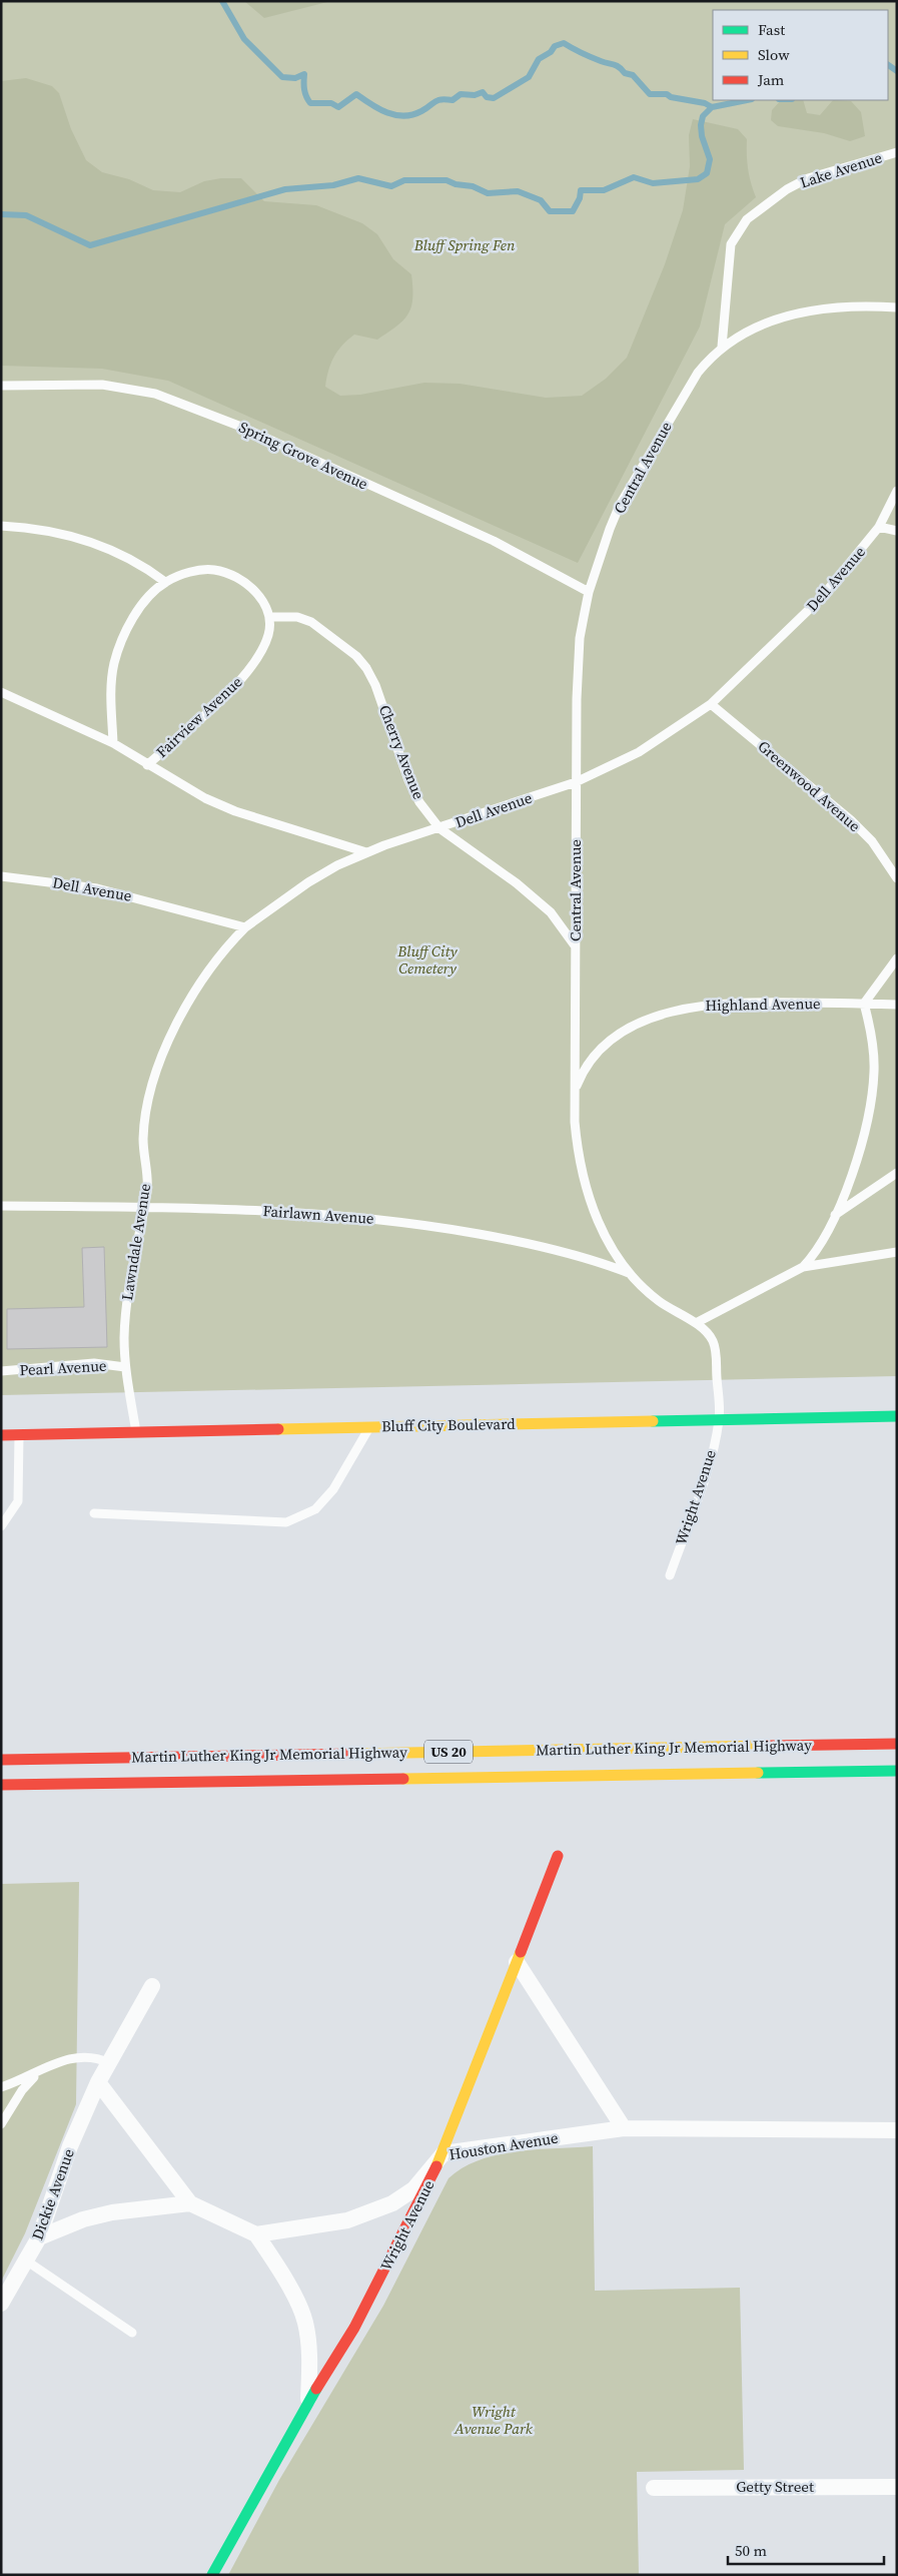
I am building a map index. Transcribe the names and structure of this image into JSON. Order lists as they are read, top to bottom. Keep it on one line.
{"streets":{"main road":["Bluff City Boulevard","Wright Avenue","Martin Luther King Jr Memorial Highway","US 20"],"street":["Houston Avenue","Dickie Avenue","Getty Street"],"lane":["Lake Avenue","Spring Grove Avenue","Central Avenue","Dell Avenue","Fairview Avenue","Cherry Avenue","Greenwood Avenue","Highland Avenue","Fairlawn Avenue","Lawndale Avenue","Pearl Avenue"]},"crossings":[["Lake Avenue","Central Avenue"],["Spring Grove Avenue","Central Avenue"],["Central Avenue","Dell Avenue"],["Central Avenue","Cherry Avenue"],["Central Avenue","Highland Avenue"],["Central Avenue","Fairlawn Avenue"],["Central Avenue","Bluff City Boulevard"],["Central Avenue","Wright Avenue"],["Dell Avenue","Cherry Avenue"],["Dell Avenue","Greenwood Avenue"],["Dell Avenue","Lawndale Avenue"],["Fairview Avenue","Cherry Avenue"],["Fairlawn Avenue","Lawndale Avenue"],["Lawndale Avenue","Pearl Avenue"],["Lawndale Avenue","Bluff City Boulevard"],["Bluff City Boulevard","Wright Avenue"],["Wright Avenue","Houston Avenue"]],"parks":["Bluff Spring Fen","Bluff City Cemetery","Wright Avenue Park"],"legend":["Fast","Slow","Jam"],"scale_bar":"50 m"}
